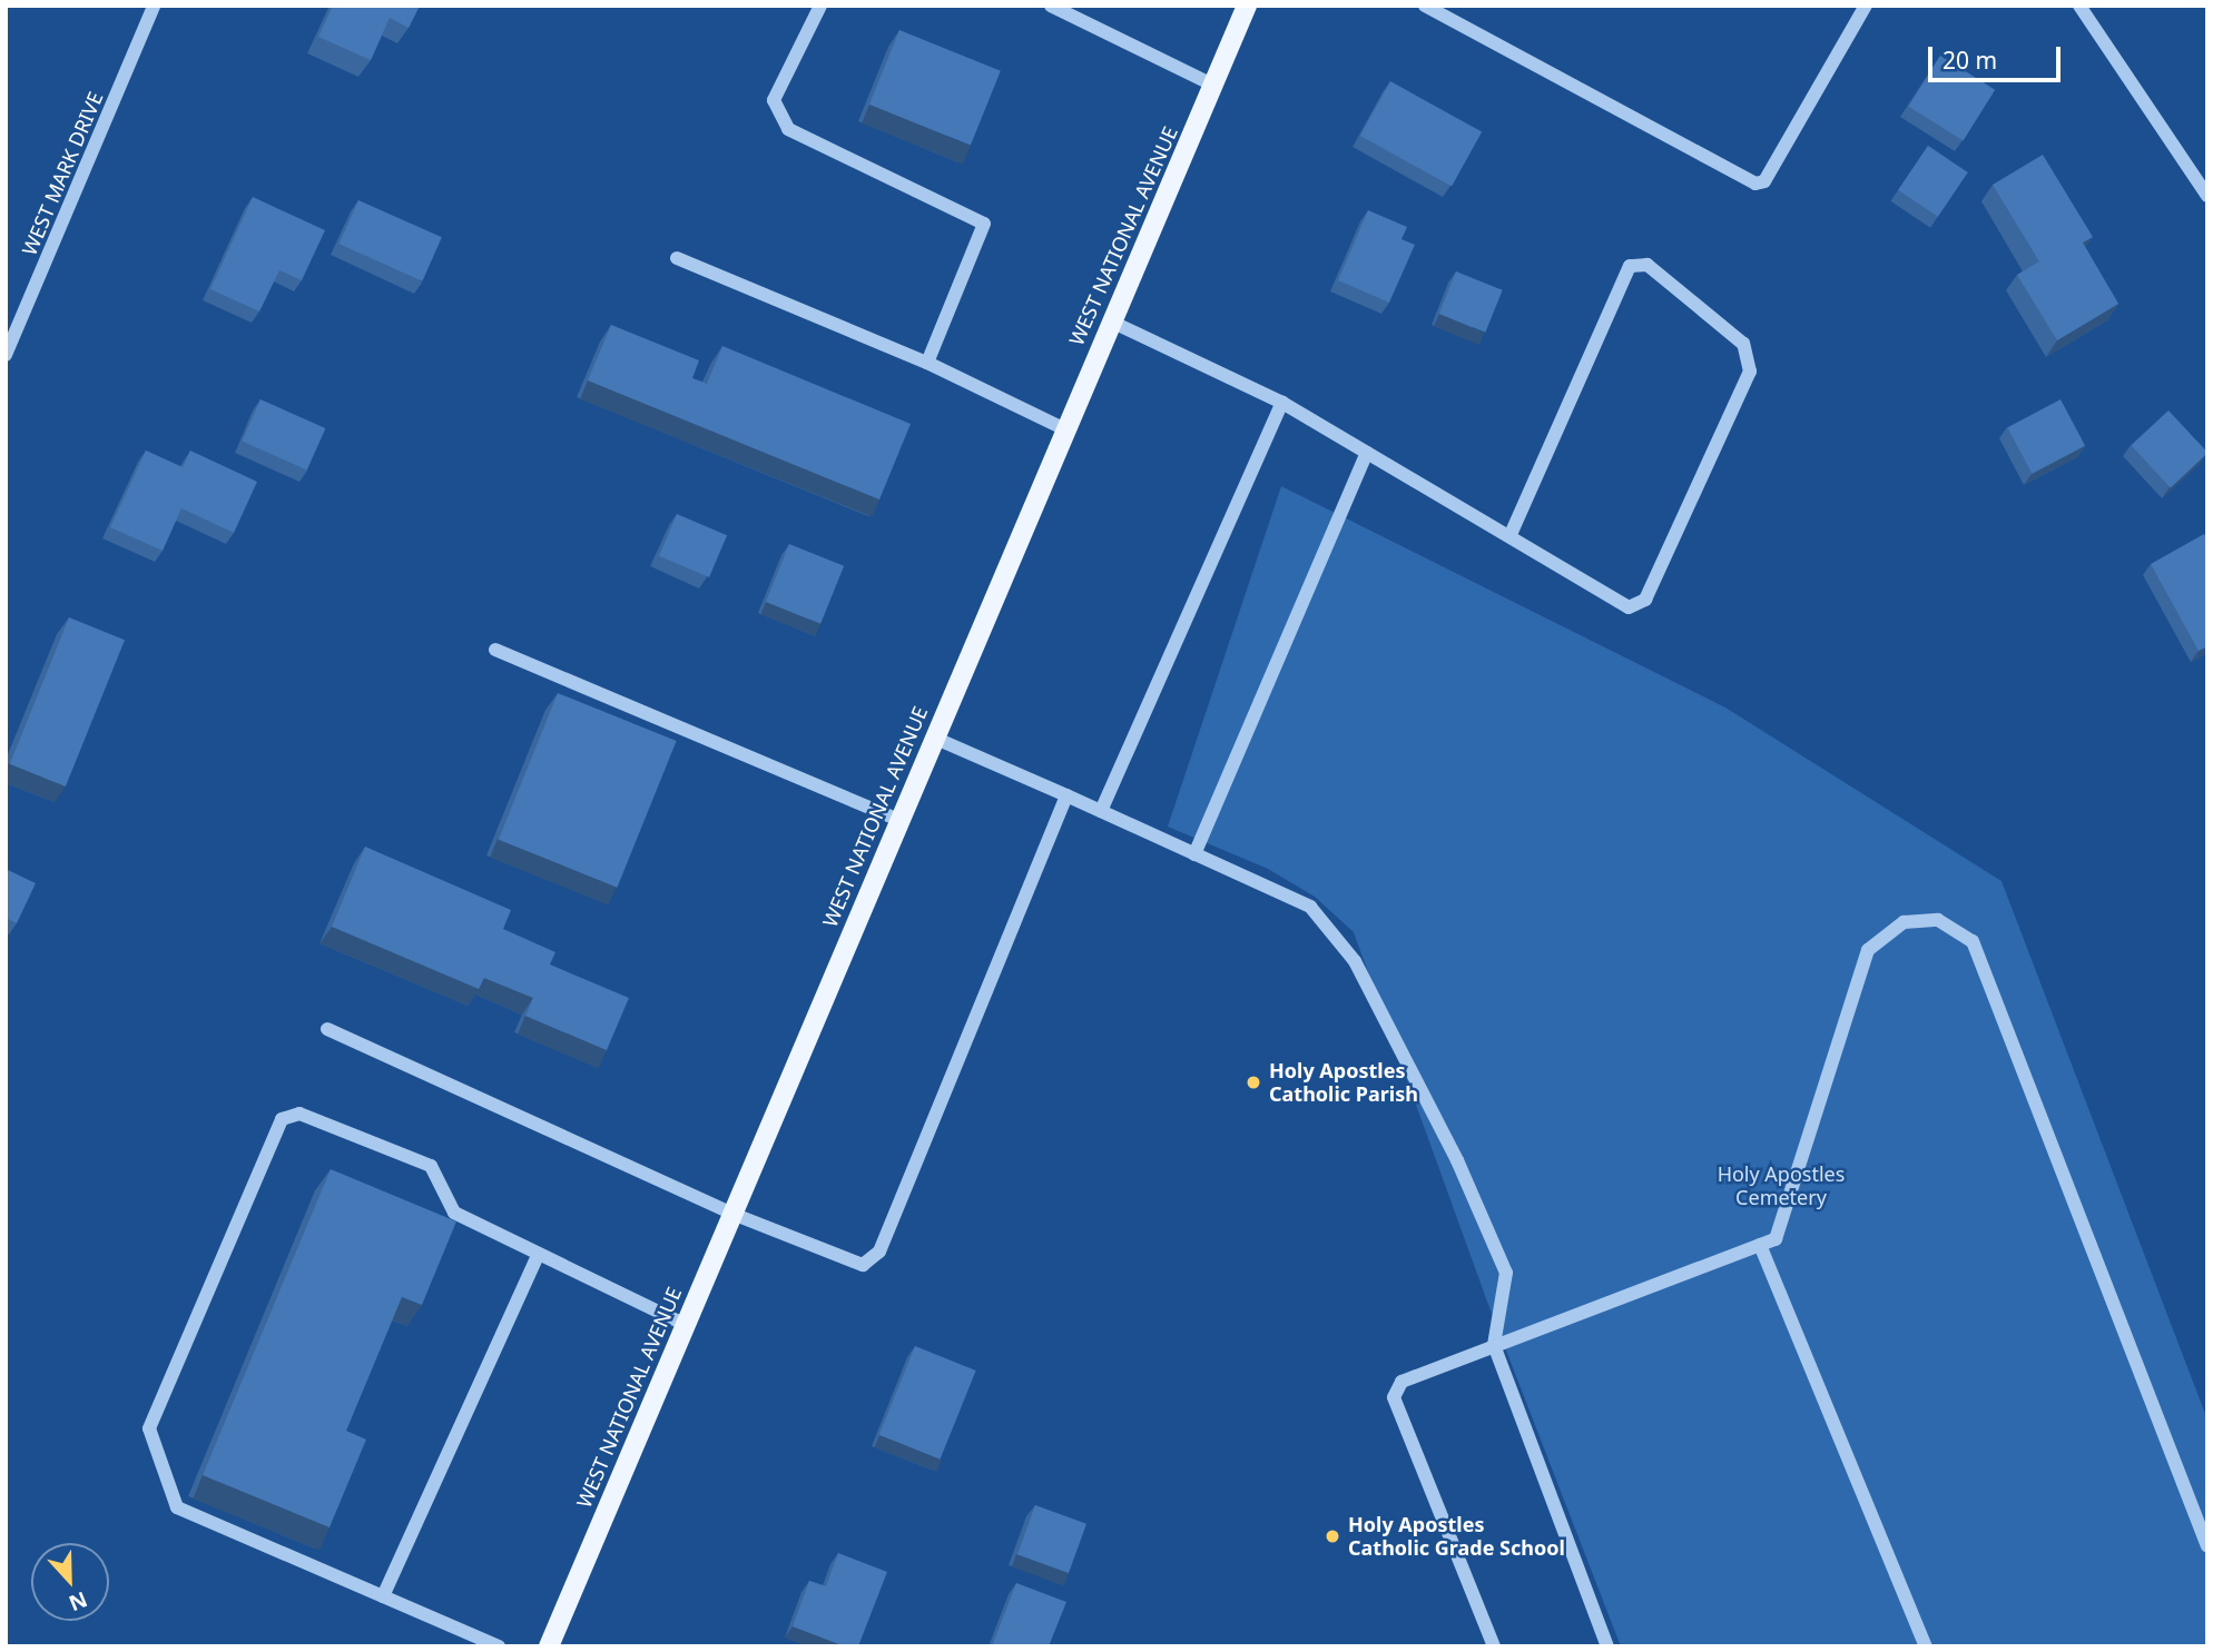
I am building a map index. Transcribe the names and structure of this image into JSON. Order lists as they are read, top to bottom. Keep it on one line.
{"streets":{"main road":["WEST NATIONAL AVENUE"],"street":["WEST MARK DRIVE"]},"parks":["Holy Apostles Cemetery"],"places":["Holy Apostles Catholic Parish","Holy Apostles Catholic Grade School"],"scale_bar":"20 m","north":"bottom"}
